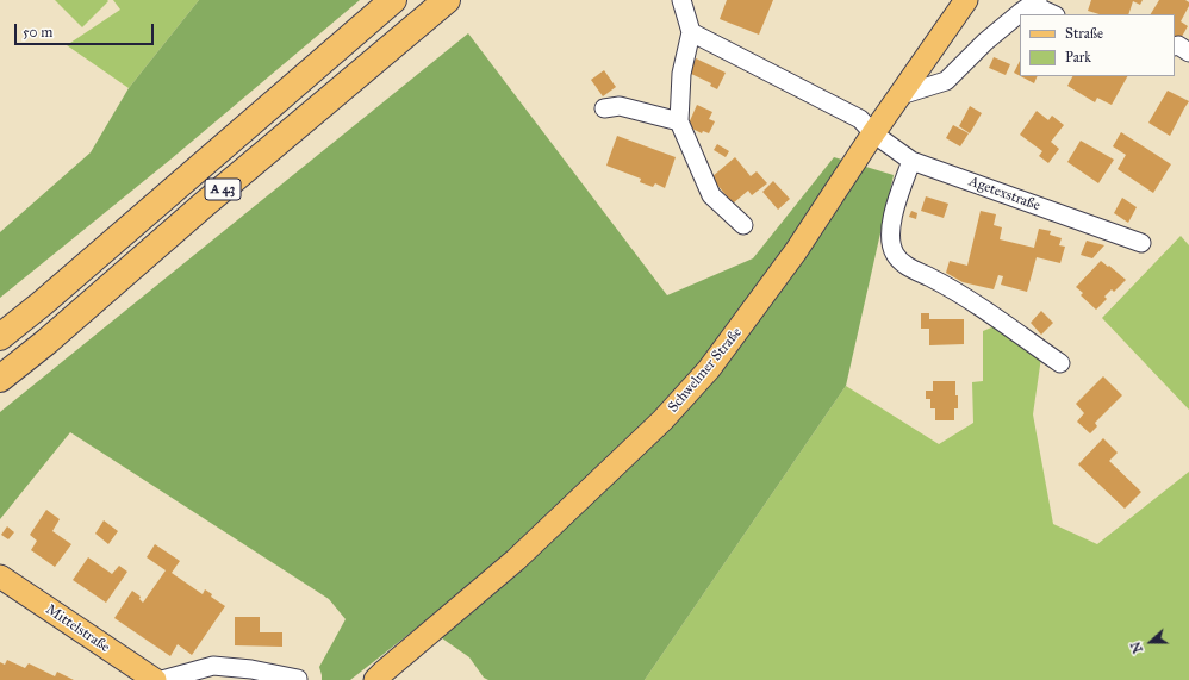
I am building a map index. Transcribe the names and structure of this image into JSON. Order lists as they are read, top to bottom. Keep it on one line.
{"streets":{"highway":["A 43"],"main road":["Schwelmer Straße","Mittelstraße"],"street":["Agetexstraße"]},"crossings":[["Agetexstraße","Schwelmer Straße"]],"legend":["Straße","Park"],"scale_bar":"50 m","north":"left"}
